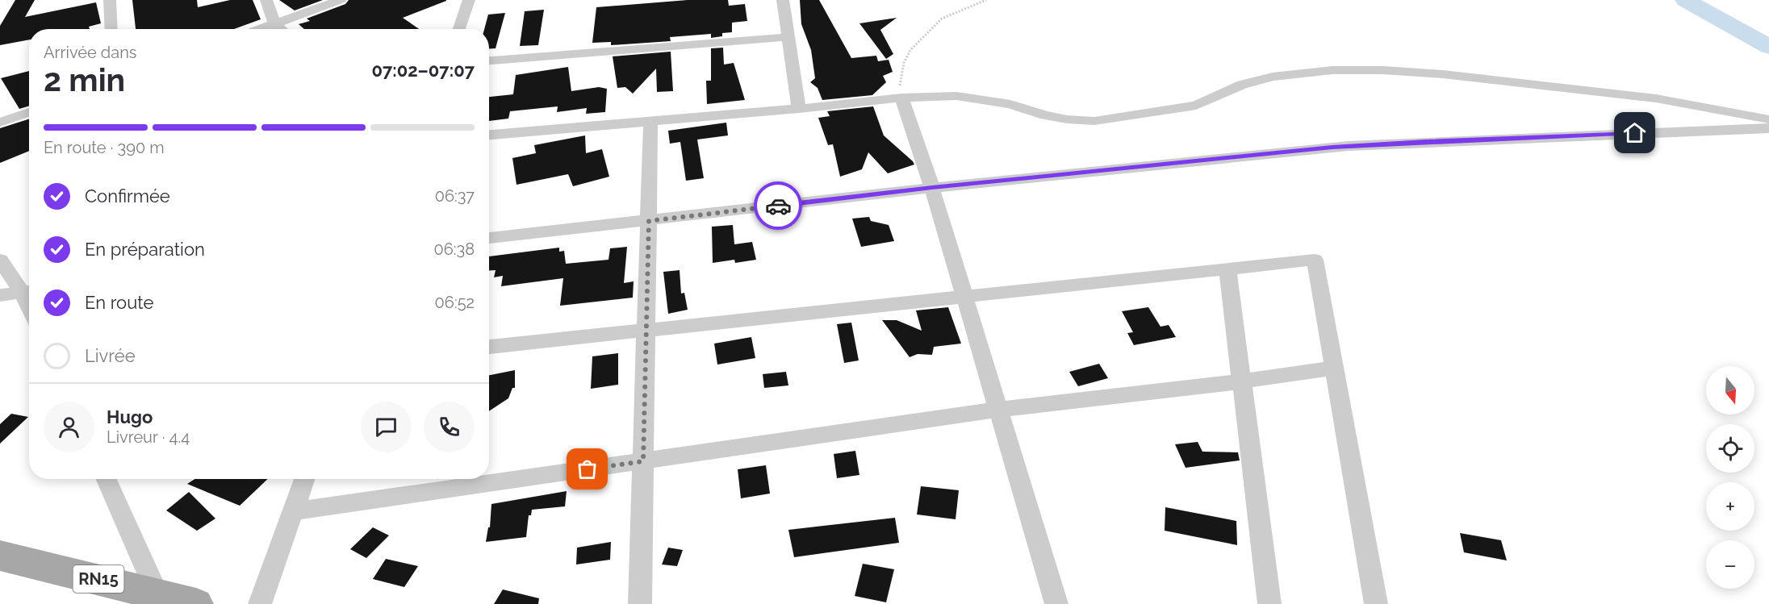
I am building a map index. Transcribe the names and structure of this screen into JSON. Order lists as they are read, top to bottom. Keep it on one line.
{"streets":{"main road":["RN15"]},"north":"bottom","page":{"heading":["2 min","Arrivée dans","07:02–07:07"],"panel":["Hugo","Livreur · 4.4"],"bar":"En route · 390 m","list":[["Confirmée","06:37"],["En préparation","06:38"],["En route","06:52"],"Livrée"],"map_buttons":["+","−"]}}
